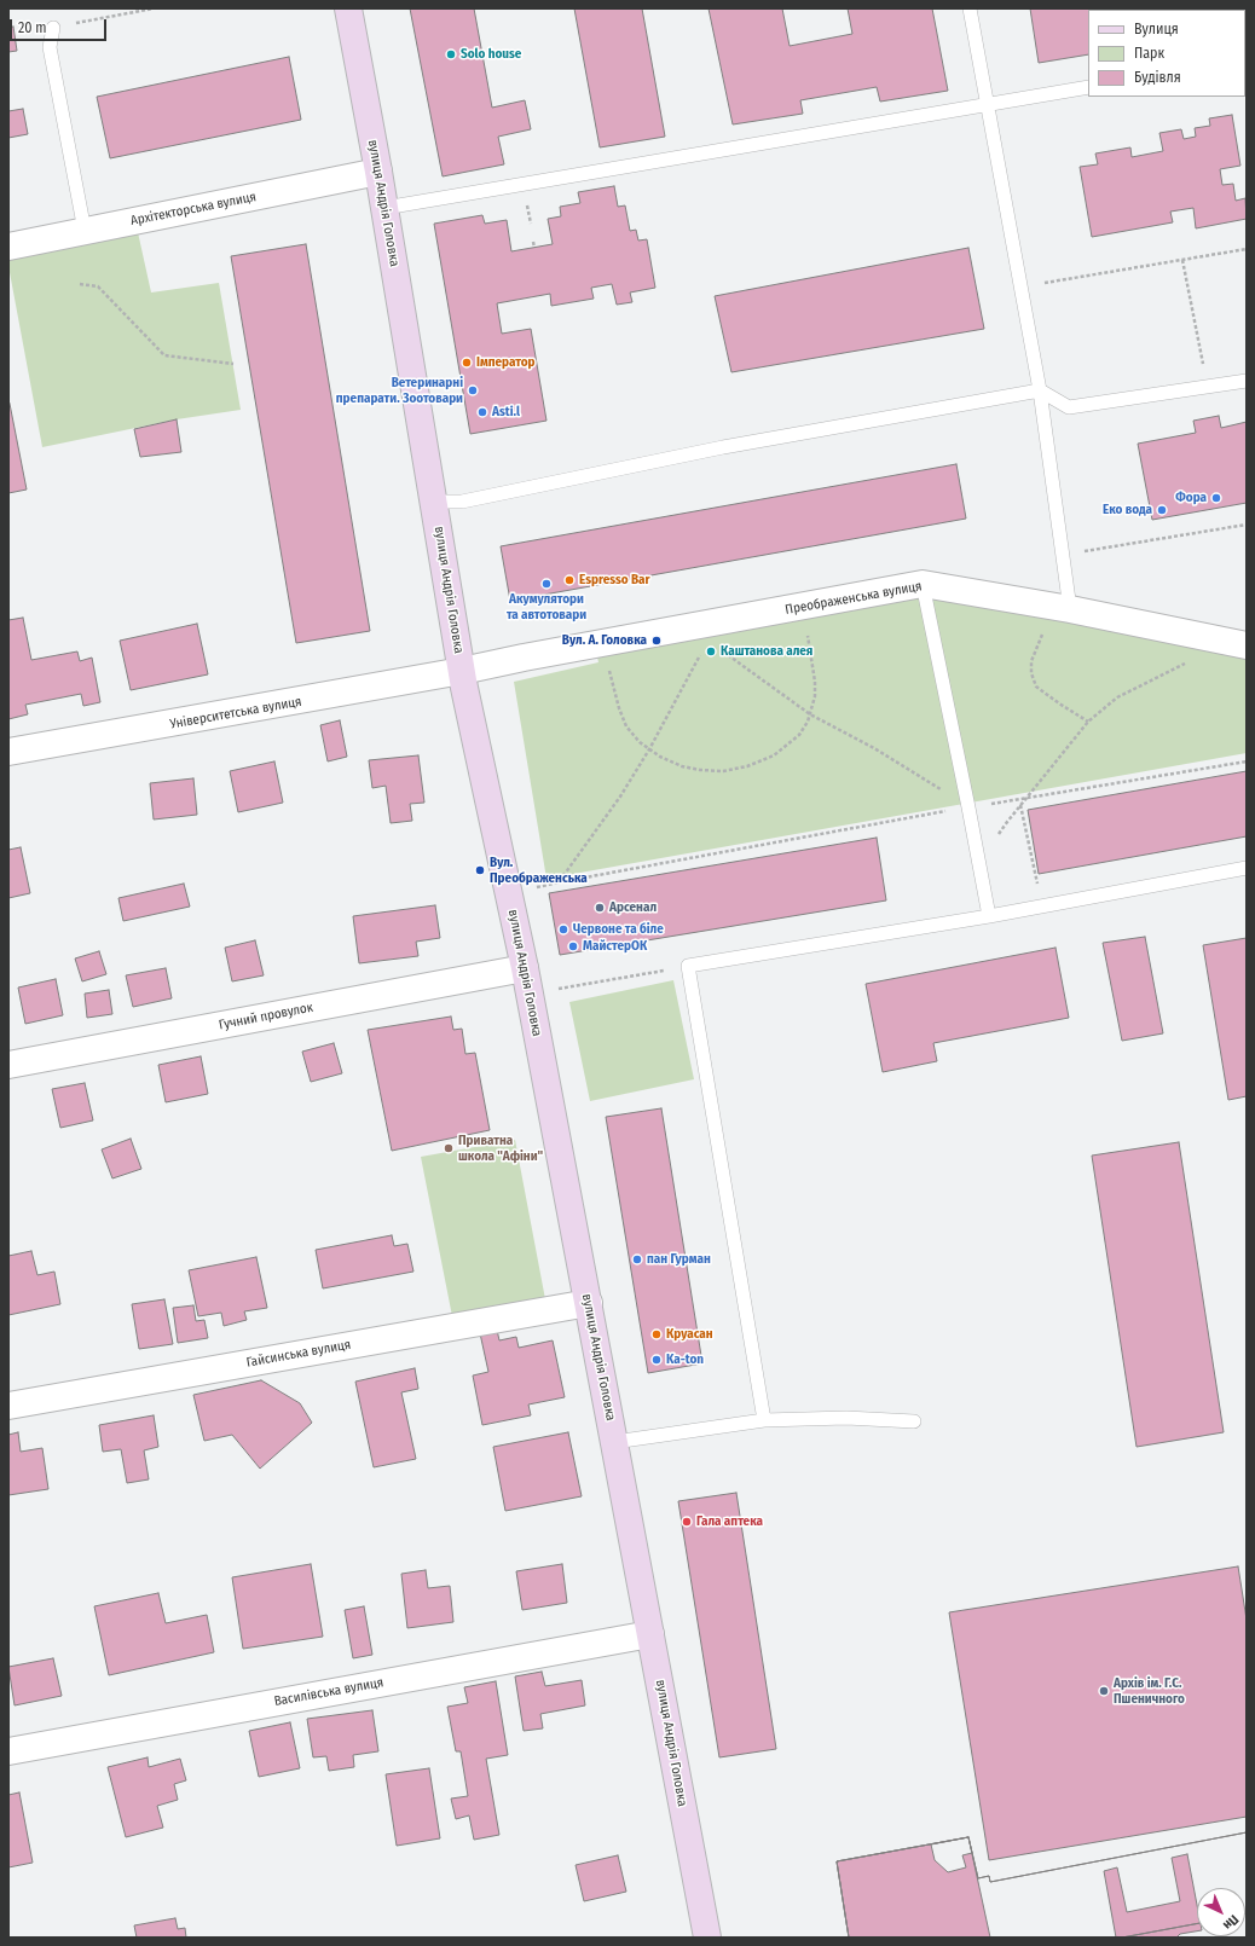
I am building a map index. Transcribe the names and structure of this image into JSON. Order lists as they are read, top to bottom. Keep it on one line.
{"streets":{"main road":["вулиця Андрія Головка"],"street":["Архітекторська вулиця","Преображенська вулиця","Університетська вулиця","Гучний провулок","Гайсинська вулиця","Василівська вулиця"]},"crossings":[["вулиця Андрія Головка","Архітекторська вулиця"],["вулиця Андрія Головка","Преображенська вулиця"],["вулиця Андрія Головка","Університетська вулиця"],["вулиця Андрія Головка","Гучний провулок"],["вулиця Андрія Головка","Гайсинська вулиця"],["вулиця Андрія Головка","Василівська вулиця"],["Преображенська вулиця","Університетська вулиця"]],"places":["Solo house","Імператор","Ветеринарні препарати. Зоотовари","Asti.l","Фора","Еко вода","Espresso Bar","Акумулятори та автотовари","Вул. А. Головка","Каштанова алея","Вул. Преображенська","Арсенал","Червоне та біле","МайстерОК","Приватна школа \"Афіни\"","пан Гурман","Круасан","Ka-ton","Гала аптека","Архів ім. Г.С. Пшеничного"],"legend":["Вулиця","Парк","Будівля"],"scale_bar":"20 m","north":"bottom right"}
